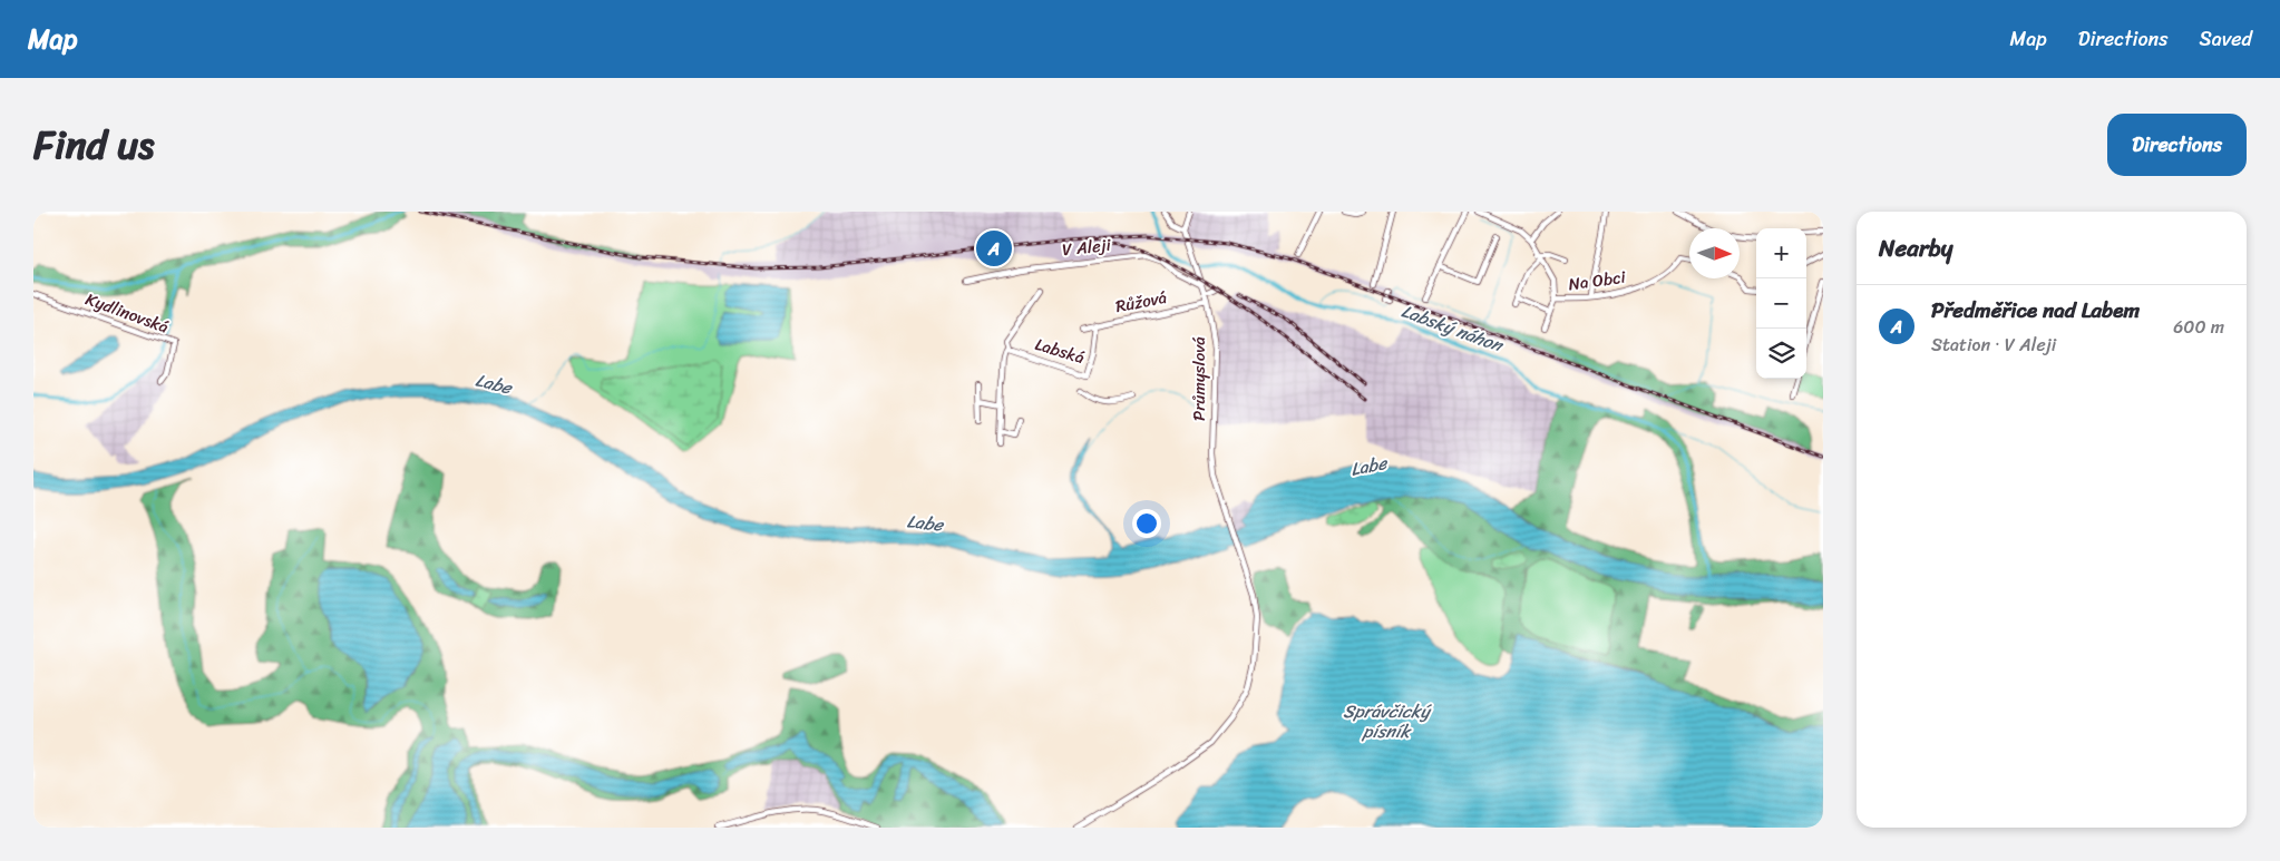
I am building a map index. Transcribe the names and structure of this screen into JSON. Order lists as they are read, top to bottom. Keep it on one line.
{"streets":{"street":["V Aleji","Na Obci","Růžová","Kydlinovská","Labská","Průmyslová"]},"crossings":[["V Aleji","Průmyslová"],["Růžová","Labská"],["Růžová","Průmyslová"]],"water":["Labský náhon","Labe","Správčický písník"],"north":"right","page":{"header":"Map","nav":["Map","Directions","Saved"],"title":"Find us","buttons":"Directions","heading":"Nearby","map_buttons":["+","−"],"pins":"A","list":[{"mark":"A","name":"Předměřice nad Labem","note":"Station · V Aleji","value":"600 m"}]}}
